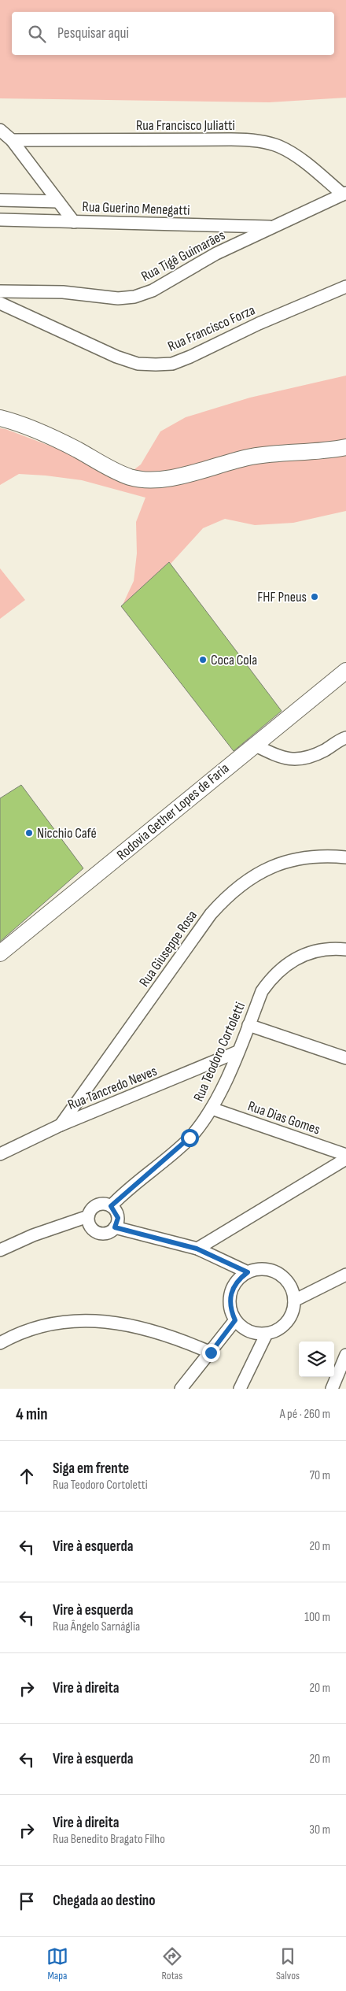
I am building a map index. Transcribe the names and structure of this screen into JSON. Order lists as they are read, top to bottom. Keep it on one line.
{"streets":{"street":["Rua Francisco Juliatti","Rua Guerino Menegatti","Rua Tigê Guimarães","Rua Francisco Forza","Rodovia Gether Lopes de Faria","Rua Giuseppe Rosa","Rua Teodoro Cortoletti","Rua Tancredo Neves","Rua Dias Gomes"]},"crossings":[["Rua Francisco Juliatti","Rua Tigê Guimarães"],["Rua Guerino Menegatti","Rua Tigê Guimarães"],["Rua Giuseppe Rosa","Rua Tancredo Neves"],["Rua Teodoro Cortoletti","Rua Tancredo Neves"],["Rua Teodoro Cortoletti","Rua Dias Gomes"]],"places":["FHF Pneus","Coca Cola","Nicchio Café"],"page":{"search":"Pesquisar aqui","heading":["4 min","A pé · 260 m"],"list":[["Siga em frente","Rua Teodoro Cortoletti","70 m"],["Vire à esquerda","20 m"],["Vire à esquerda","Rua Ângelo Sarnáglia","100 m"],["Vire à direita","20 m"],["Vire à esquerda","20 m"],["Vire à direita","Rua Benedito Bragato Filho","30 m"],"Chegada ao destino"],"nav":["Mapa","Rotas","Salvos"]}}
